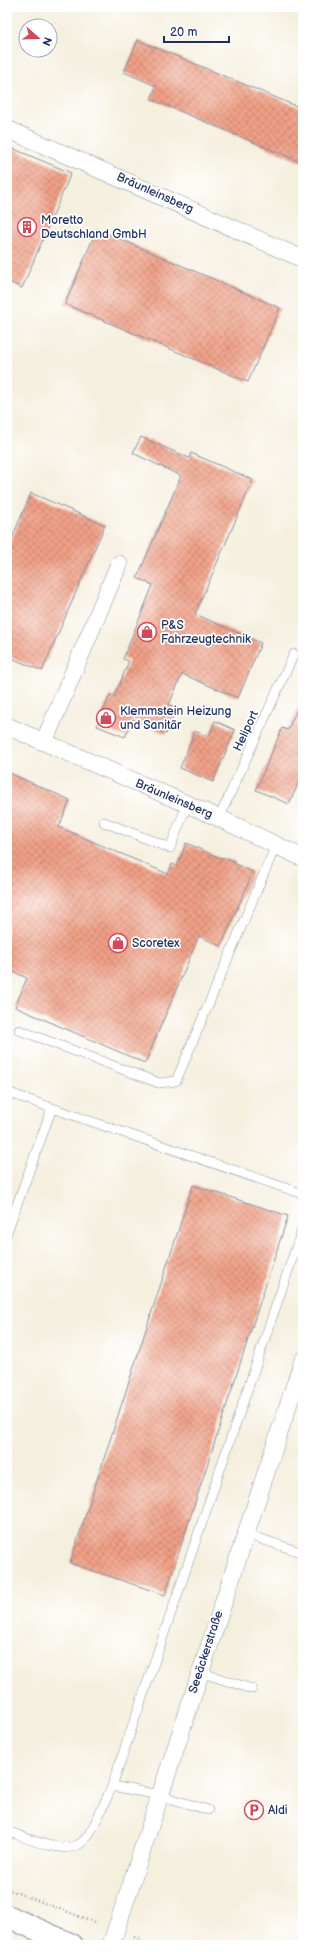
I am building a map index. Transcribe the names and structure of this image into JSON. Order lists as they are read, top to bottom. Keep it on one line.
{"streets":{"street":["Bräunleinsberg","Seeäckerstraße"],"lane":["Heliport"]},"crossings":[["Bräunleinsberg","Heliport"]],"places":{"building":["Moretto Deutschland GmbH"],"shop":["P&S Fahrzeugtechnik","Klemmstein Heizung und Sanitär","Scoretex"],"parking":["Aldi"]},"scale_bar":"20 m","north":"right"}
